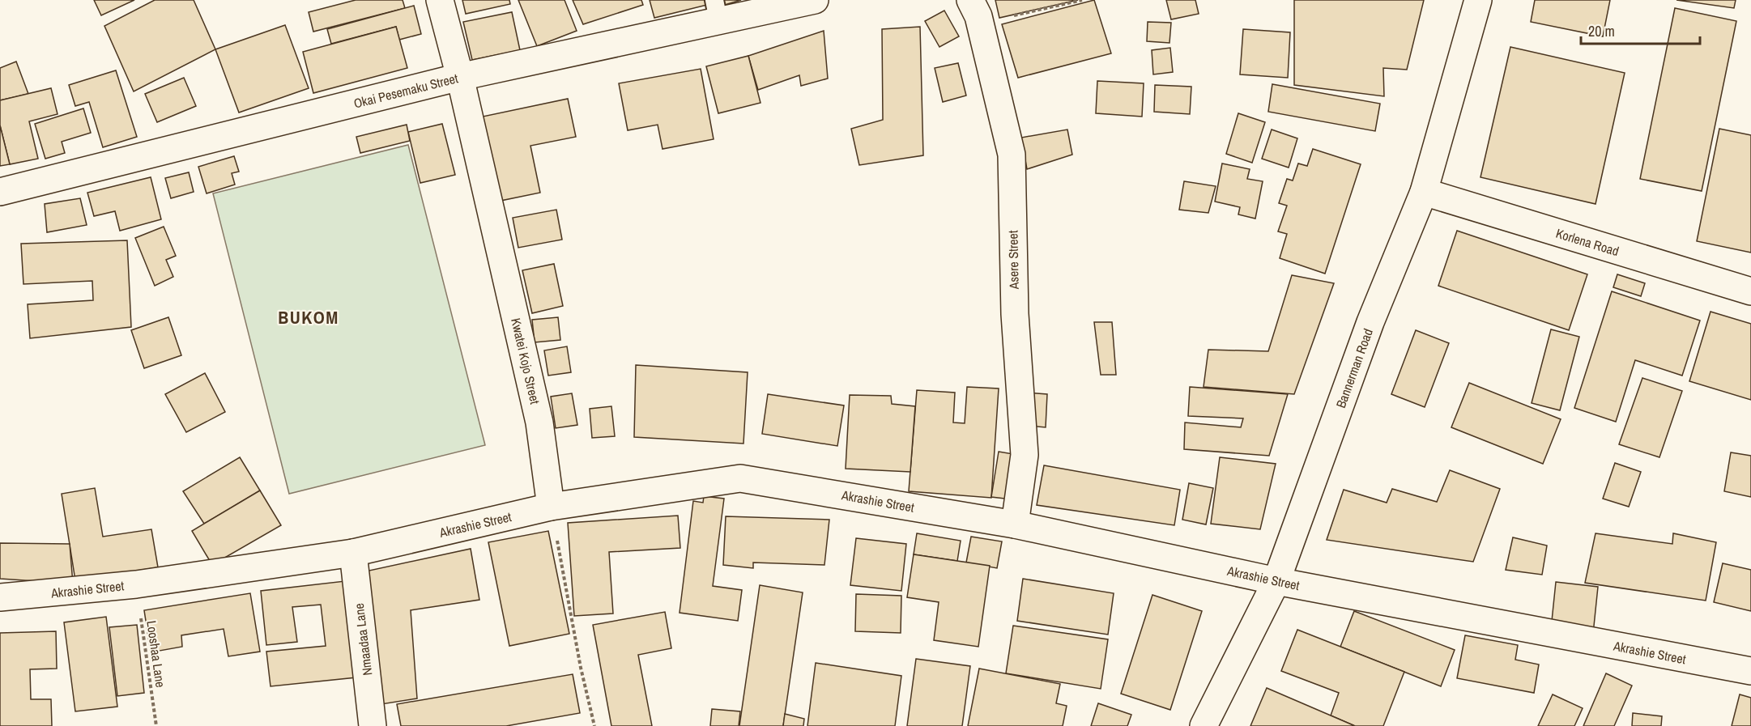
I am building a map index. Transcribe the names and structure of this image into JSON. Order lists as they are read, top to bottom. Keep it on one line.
{"streets":{"street":["Okai Pesemaku Street","Korlena Road","Asere Street","Kwatei Kojo Street","Bannerman Road","Akrashie Street","Nmaadaa Lane"],"path":["Looshaa Lane"]},"crossings":[["Okai Pesemaku Street","Kwatei Kojo Street"],["Korlena Road","Bannerman Road"],["Asere Street","Akrashie Street"],["Kwatei Kojo Street","Akrashie Street"],["Bannerman Road","Akrashie Street"],["Akrashie Street","Nmaadaa Lane"],["Akrashie Street","Looshaa Lane"]],"districts":["BUKOM"],"scale_bar":"20 m"}
